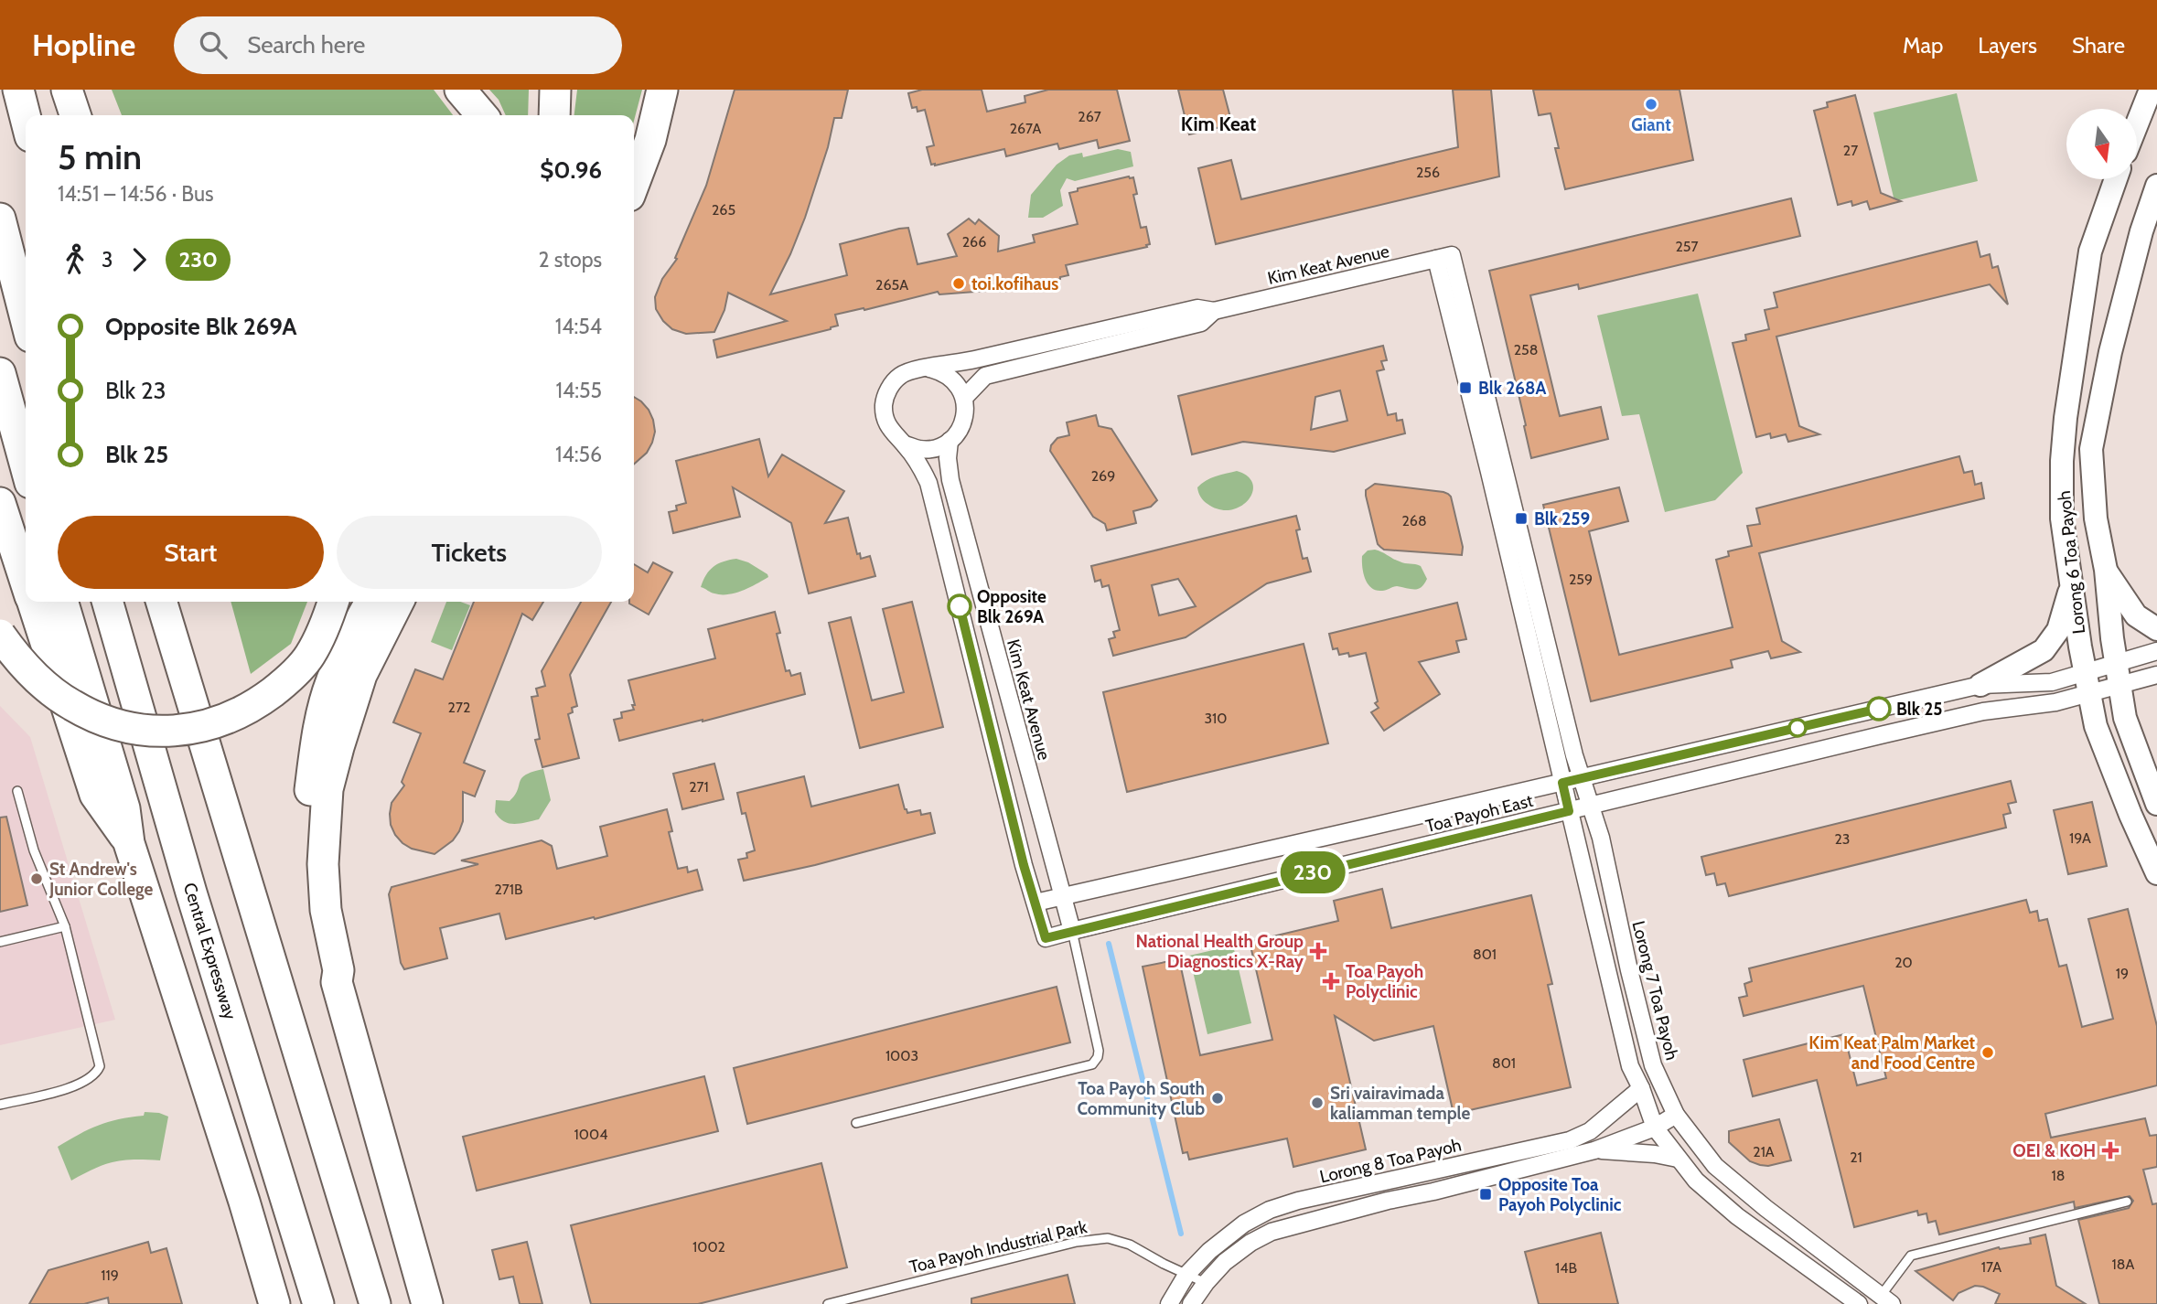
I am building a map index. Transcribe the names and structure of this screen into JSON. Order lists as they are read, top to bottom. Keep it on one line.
{"streets":{"highway":["Central Expressway"],"main road":["Lorong 6 Toa Payoh"],"street":["Kim Keat Avenue","Toa Payoh East","Lorong 7 Toa Payoh","Lorong 8 Toa Payoh"],"lane":["Toa Payoh Industrial Park"]},"crossings":[["Kim Keat Avenue","Toa Payoh East"],["Lorong 6 Toa Payoh","Toa Payoh East"],["Toa Payoh East","Lorong 7 Toa Payoh"],["Lorong 8 Toa Payoh","Toa Payoh Industrial Park"]],"districts":["Kim Keat"],"places":{"other":["Giant","toi.kofihaus","Opposite Blk 269A","Blk 25","St Andrew's Junior College","Kim Keat Palm Market and Food Centre","Toa Payoh South Community Club","Sri vairavimada kaliamman temple"],"transit":["Blk 268A","Blk 259","Opposite Toa Payoh Polyclinic"],"health":["National Health Group Diagnostics X-Ray","Toa Payoh Polyclinic","OEI & KOH"]},"lines":["bus line 230"],"house_numbers":["267","267A","27","256","265","266","257","265A","258","269","268","259","272","310","271","19A","23","271B","801","20","19","1003","801","1004","21A","21","18","1002","18A","17A","14B","119"],"north":"bottom","page":{"header":"Hopline","search":"Search here","nav":["Map","Layers","Share"],"on_map":"230","heading":["5 min","14:51 – 14:56 · Bus","$0.96"],"legs":["3","230","2 stops"],"list":[{"name":"Opposite Blk 269A","value":"14:54"},{"name":"Blk 23","value":"14:55"},{"name":"Blk 25","value":"14:56"}],"buttons":["Start","Tickets"]}}
